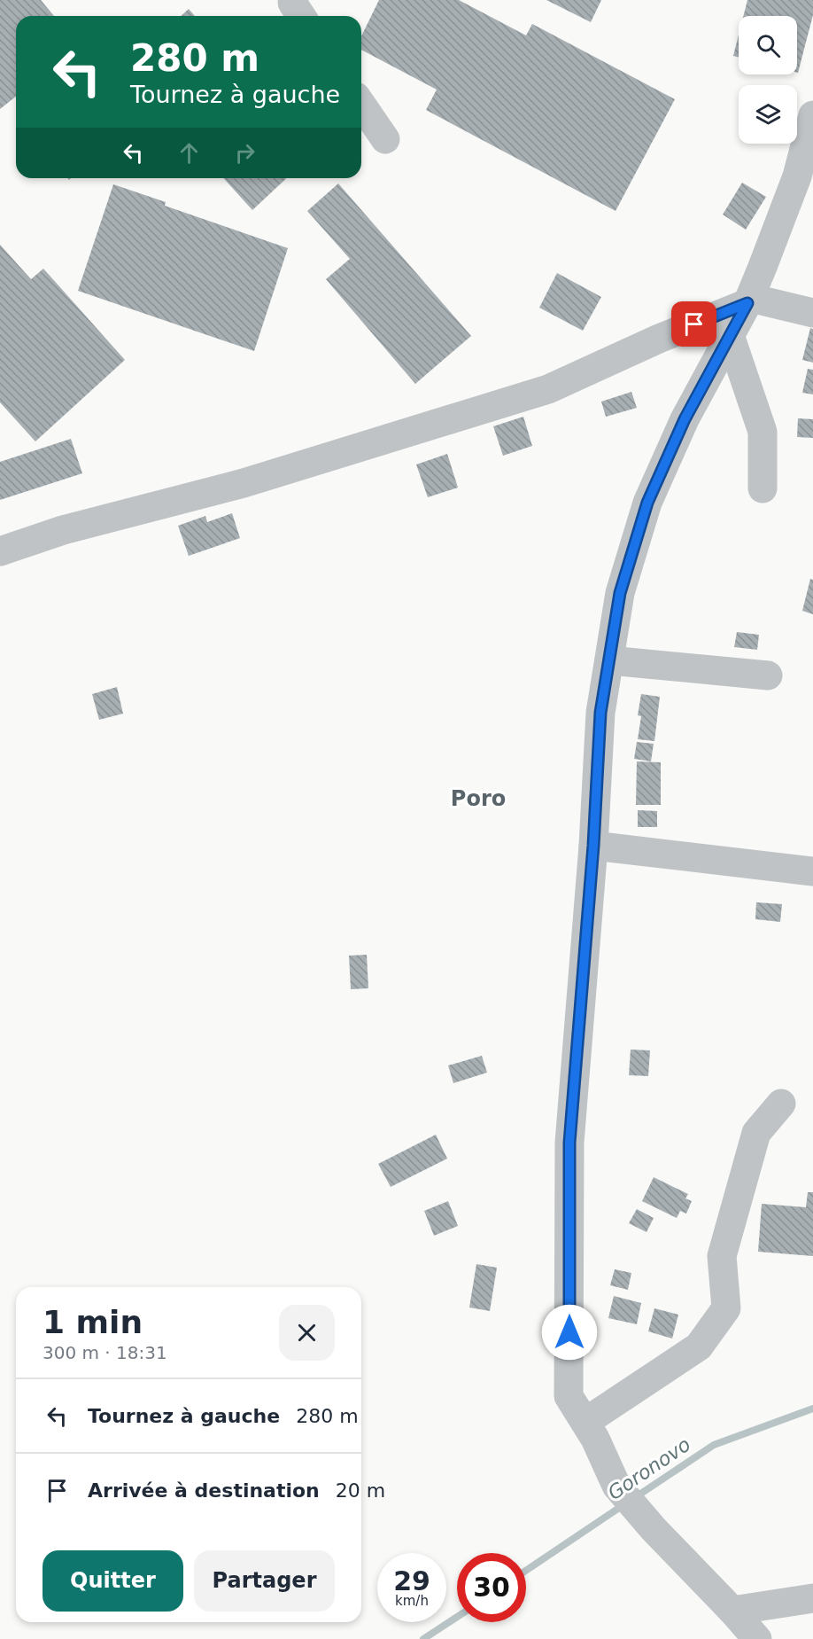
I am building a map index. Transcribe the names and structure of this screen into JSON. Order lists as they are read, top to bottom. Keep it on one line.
{"districts":["Poro"],"water":["Goronovo"],"page":{"turn":["280 m","Tournez à gauche"],"heading":["1 min","300 m · 18:31"],"list":[{"name":"Tournez à gauche","value":"280 m"},{"name":"Arrivée à destination","value":"20 m"}],"buttons":["Quitter","Partager"],"speed":"29 km/h","limit":"30"}}
